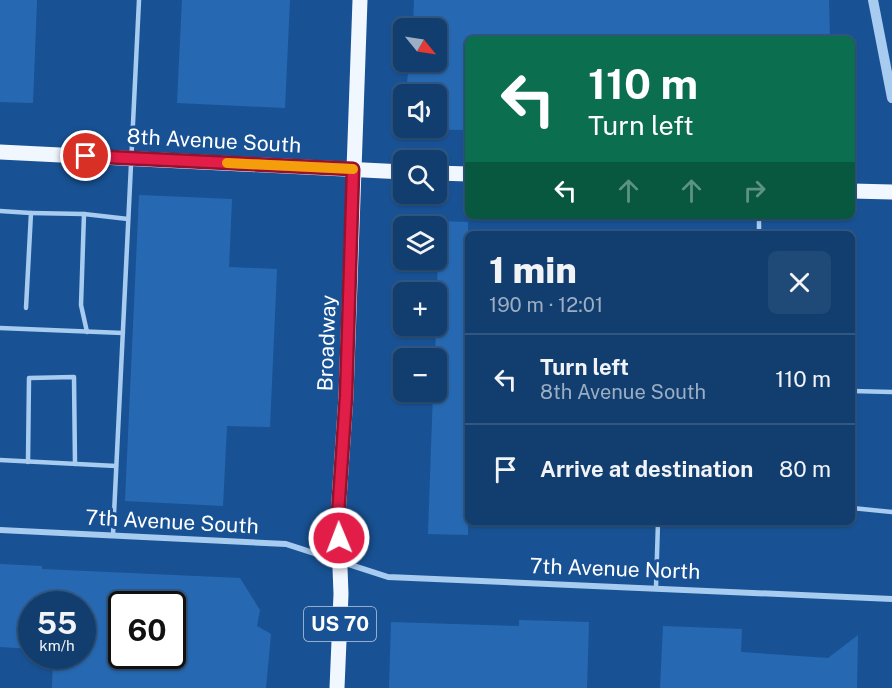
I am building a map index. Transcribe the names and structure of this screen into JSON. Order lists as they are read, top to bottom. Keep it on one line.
{"streets":{"main road":["8th Avenue South","Broadway","US 70"],"street":["7th Avenue South","7th Avenue North"]},"crossings":[["8th Avenue South","Broadway"],["Broadway","7th Avenue South"],["Broadway","7th Avenue North"],["7th Avenue South","7th Avenue North"]],"north":"bottom right","page":{"map_buttons":["+","−"],"turn":["110 m","Turn left"],"heading":["1 min","190 m · 12:01"],"list":[{"name":"Turn left","note":"8th Avenue South","value":"110 m"},{"name":"Arrive at destination","value":"80 m"}],"speed":"55 km/h","limit":"60"}}
